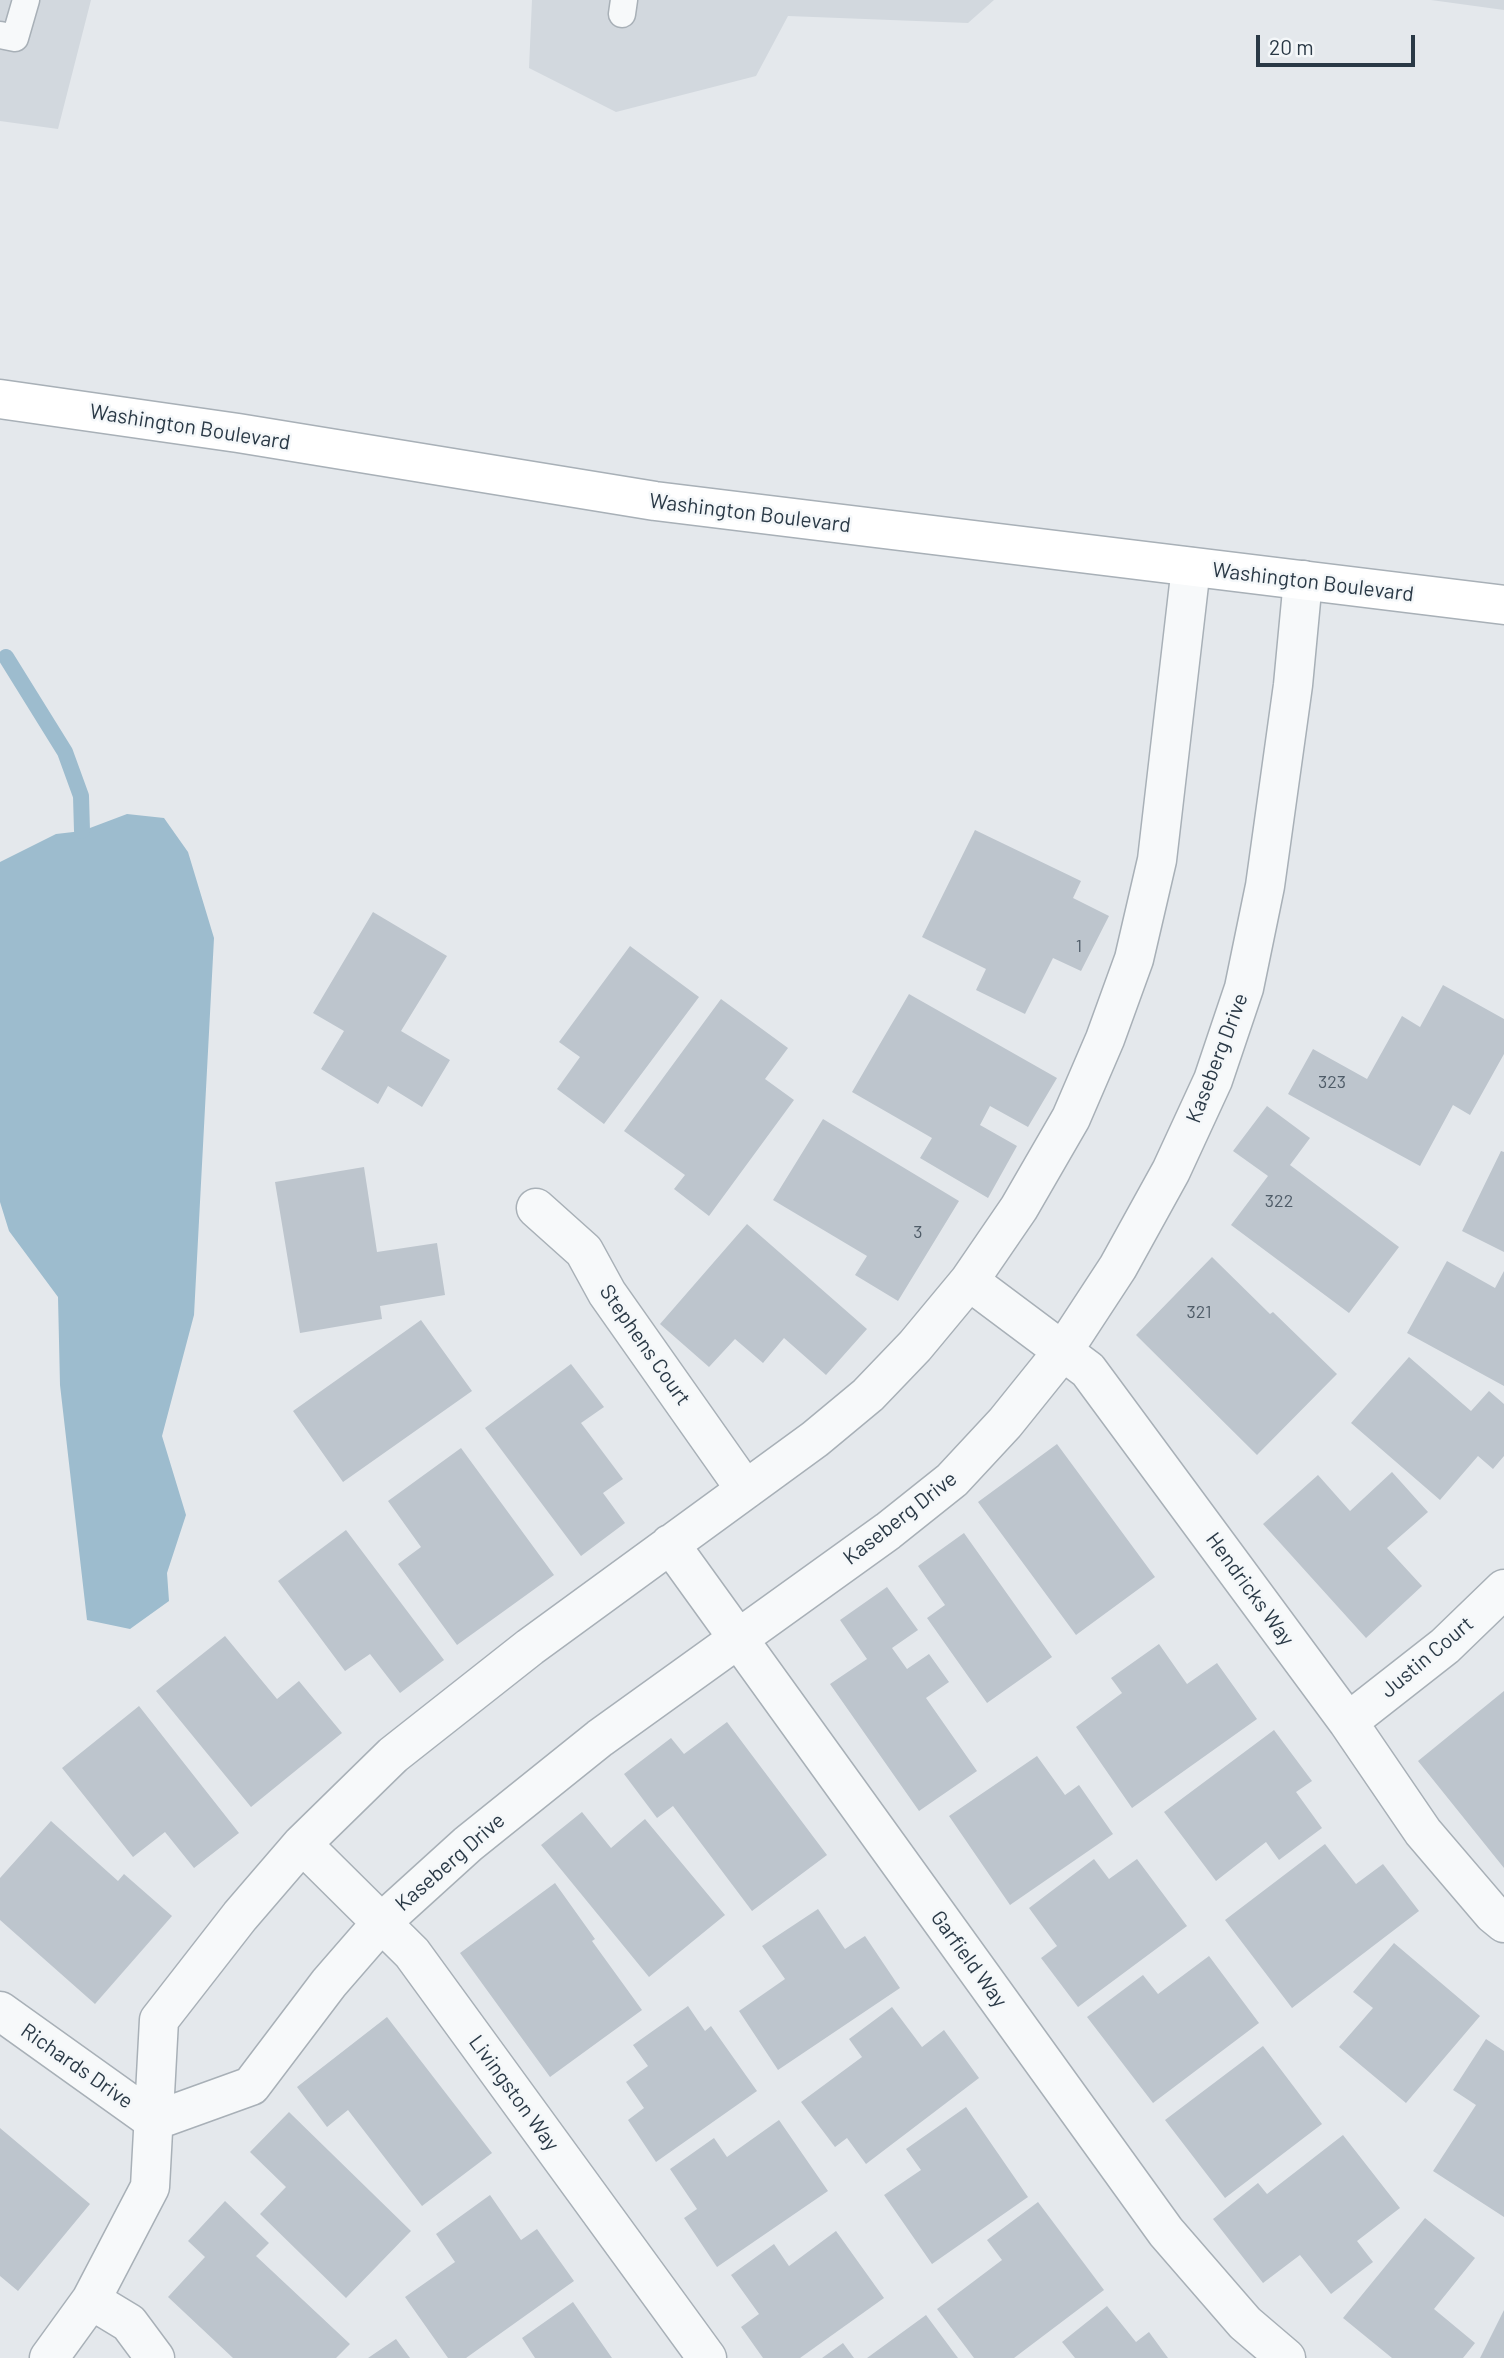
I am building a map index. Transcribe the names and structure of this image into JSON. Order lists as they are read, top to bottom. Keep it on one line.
{"streets":{"main road":["Washington Boulevard"],"street":["Kaseberg Drive","Stephens Court","Hendricks Way","Justin Court","Garfield Way","Richards Drive","Livingston Way"]},"crossings":[["Washington Boulevard","Kaseberg Drive"],["Kaseberg Drive","Hendricks Way"],["Kaseberg Drive","Garfield Way"],["Kaseberg Drive","Richards Drive"],["Kaseberg Drive","Livingston Way"],["Hendricks Way","Justin Court"]],"house_numbers":["1","323","322","3","321"],"scale_bar":"20 m"}
